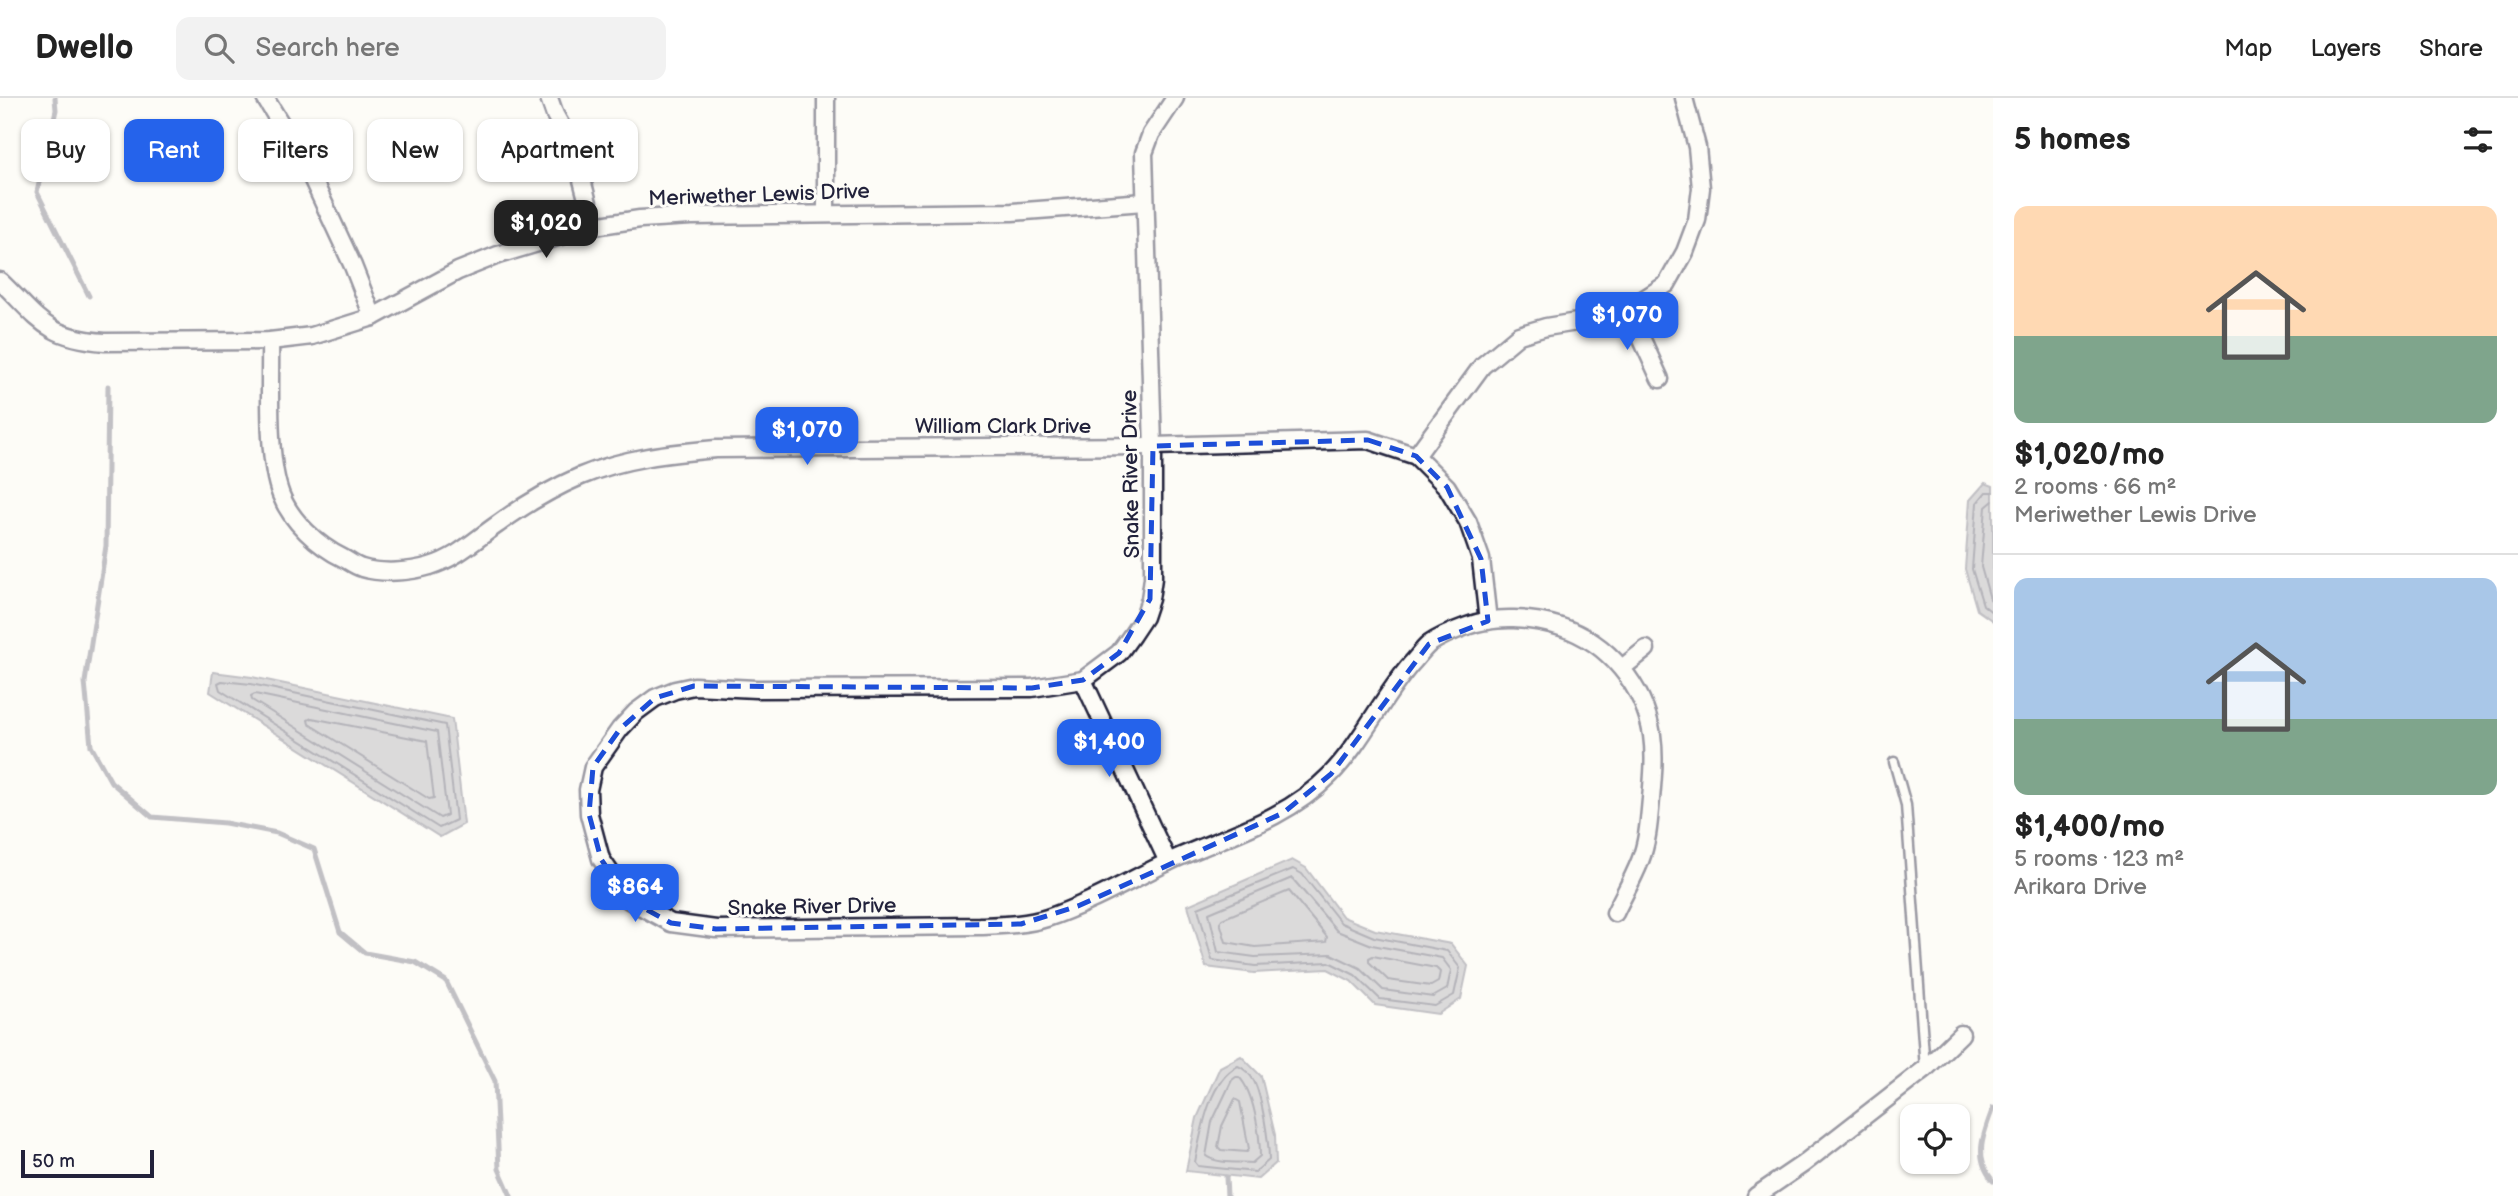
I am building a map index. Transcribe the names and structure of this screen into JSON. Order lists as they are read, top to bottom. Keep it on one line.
{"streets":{"street":["Meriwether Lewis Drive","William Clark Drive","Snake River Drive"]},"crossings":[["Meriwether Lewis Drive","William Clark Drive"],["Meriwether Lewis Drive","Snake River Drive"],["William Clark Drive","Snake River Drive"]],"scale_bar":"50 m","page":{"header":"Dwello","search":"Search here","nav":["Map","Layers","Share"],"heading":"5 homes","chip":["Buy","Rent","Filters","New","Apartment"],"list":[{"name":"$1,020/mo","note":"2 rooms · 66 m² · Meriwether Lewis Drive"},{"name":"$1,400/mo","note":"5 rooms · 123 m² · Arikara Drive"}],"price":["$1,020","$1,070","$1,070","$1,400","$864"],"scale":"50 m"}}
